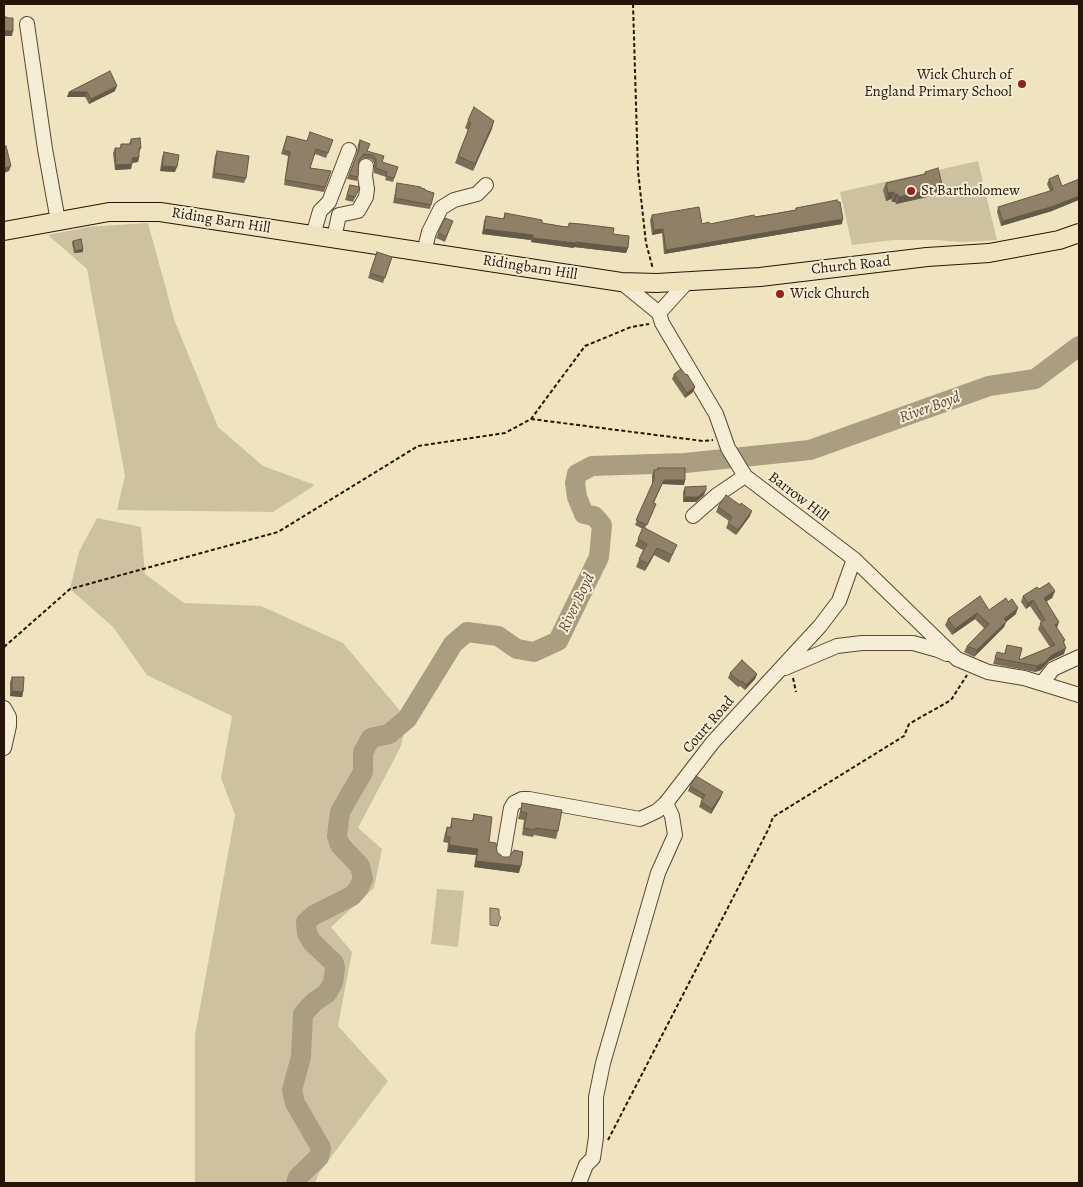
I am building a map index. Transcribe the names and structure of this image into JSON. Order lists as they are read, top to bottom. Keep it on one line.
{"streets":{"main road":["Riding Barn Hill","Church Road","Ridingbarn Hill"],"street":["Barrow Hill","Court Road"]},"crossings":[["Riding Barn Hill","Ridingbarn Hill"],["Church Road","Ridingbarn Hill"],["Church Road","Barrow Hill"],["Ridingbarn Hill","Barrow Hill"],["Barrow Hill","Court Road"]],"water":["River Boyd"],"places":["Wick Church of England Primary School","St Bartholomew","Wick Church"]}
